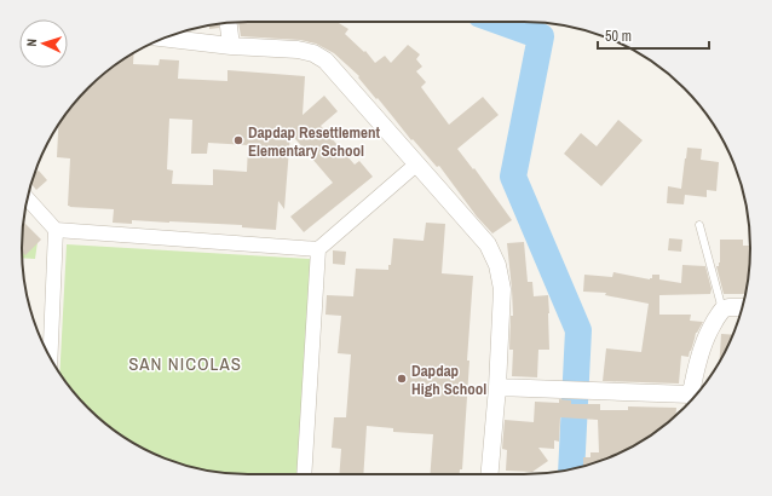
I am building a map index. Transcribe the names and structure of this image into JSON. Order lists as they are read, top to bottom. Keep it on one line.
{"districts":["SAN NICOLAS"],"places":["Dapdap Resettlement Elementary School","Dapdap High School"],"scale_bar":"50 m","north":"left"}
